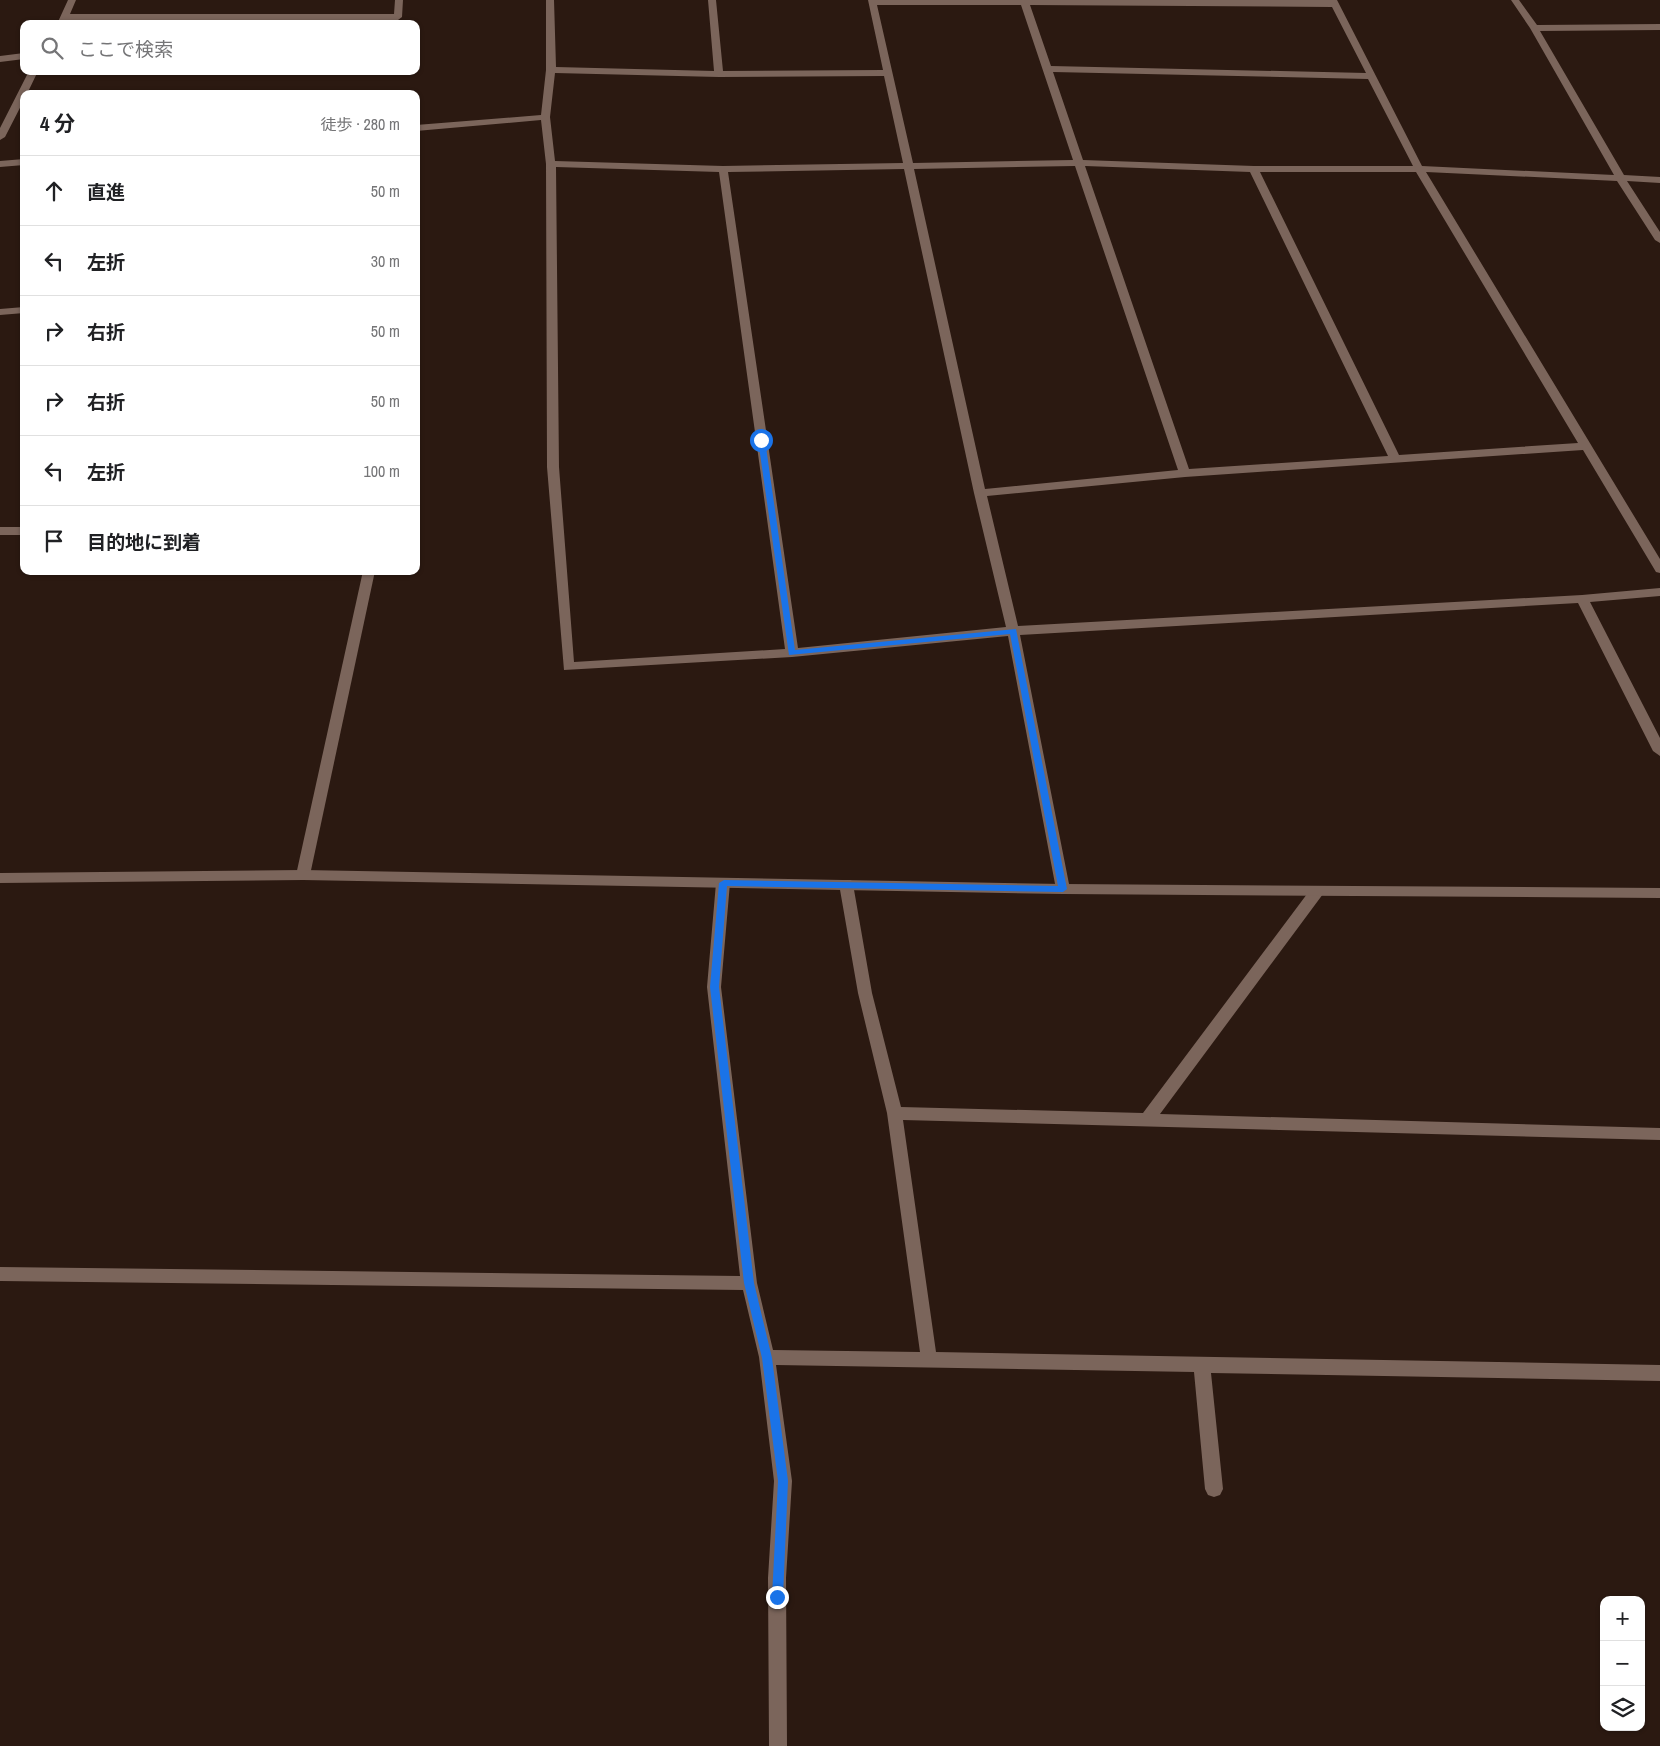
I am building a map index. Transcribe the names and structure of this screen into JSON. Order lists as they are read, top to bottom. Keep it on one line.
{"page":{"search":"ここで検索","heading":["4 分","徒歩 · 280 m"],"list":[["直進","50 m"],["左折","30 m"],["右折","50 m"],["右折","50 m"],["左折","100 m"],"目的地に到着"],"map_buttons":["+","−"]}}
